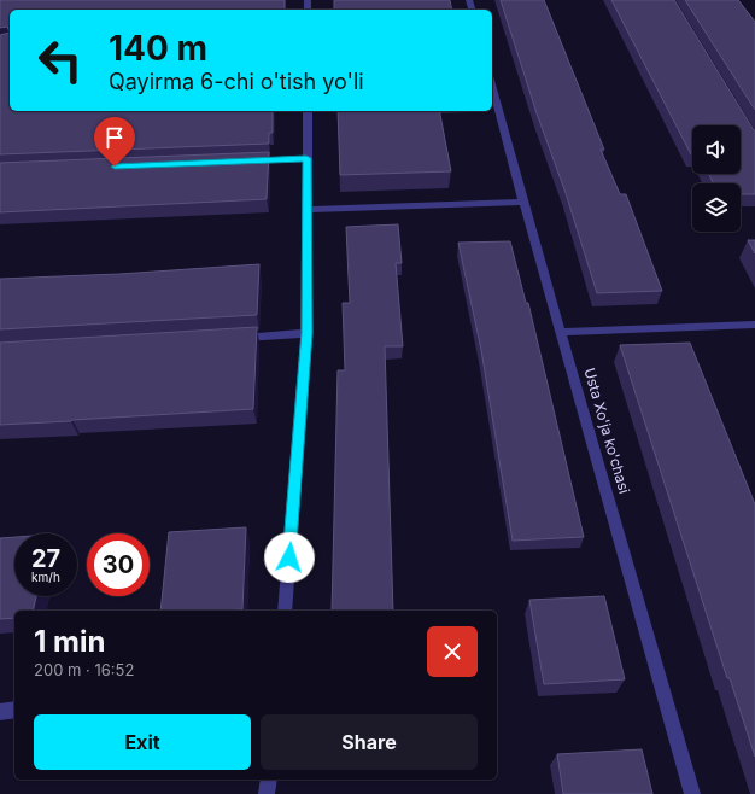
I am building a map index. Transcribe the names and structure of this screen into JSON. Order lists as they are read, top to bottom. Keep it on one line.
{"streets":{"street":["Usta Xo'ja ko'chasi"]},"page":{"turn":["140 m","Qayirma 6-chi o'tish yo'li"],"speed":"27 km/h","limit":"30","heading":["1 min","200 m · 16:52"],"buttons":["Exit","Share"]}}
